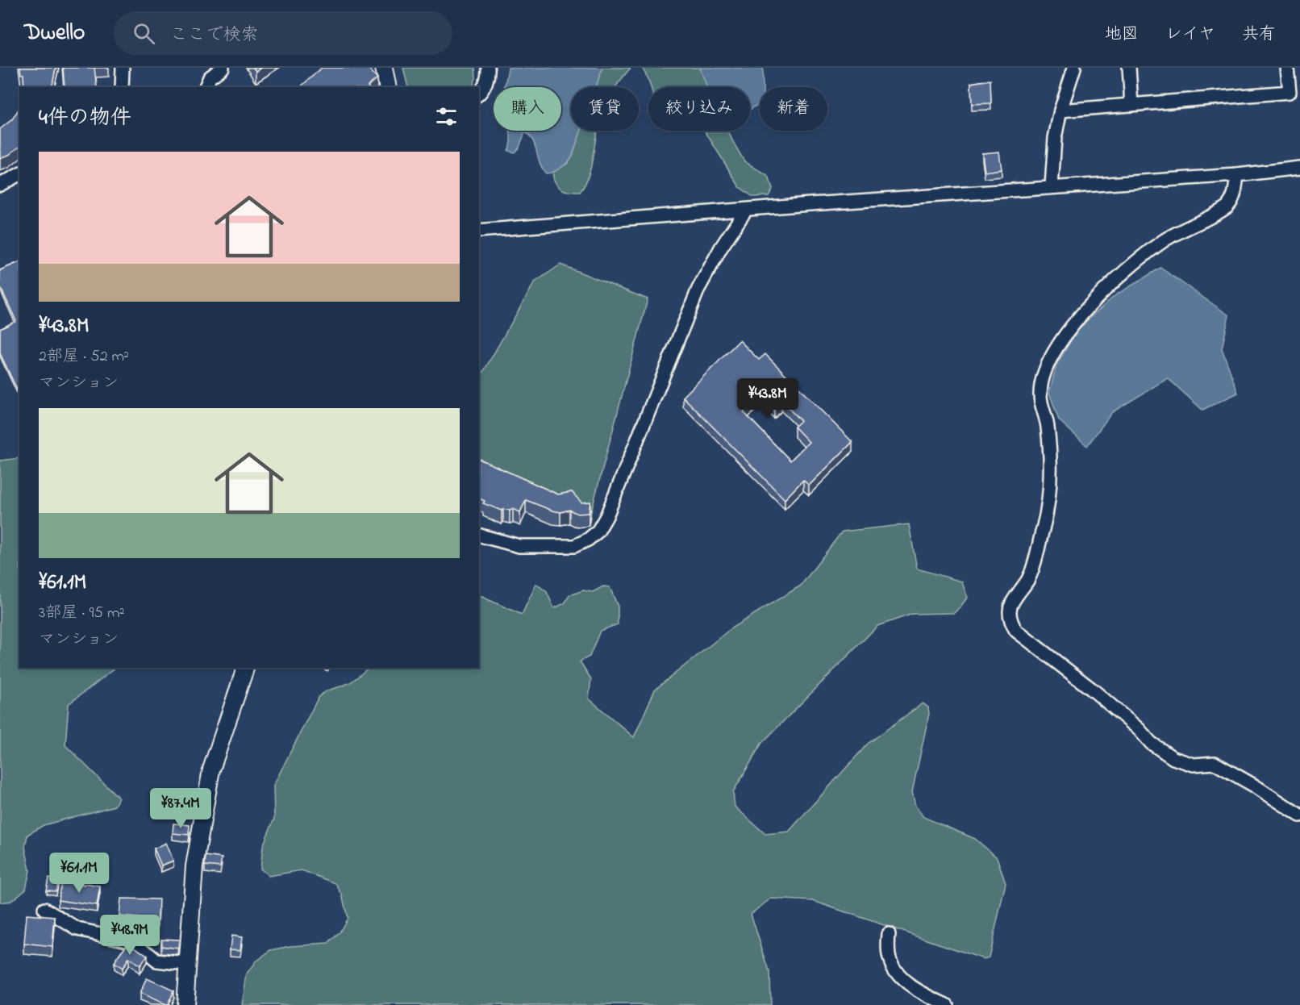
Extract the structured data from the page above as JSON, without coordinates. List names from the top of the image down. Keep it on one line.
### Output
{"page":{"header":"Dwello","search":"ここで検索","nav":["地図","レイヤ","共有"],"chip":["購入","賃貸","絞り込み","新着"],"heading":"4件の物件","list":[{"name":"¥43.8M","note":"2部屋 · 52 m² · マンション"},{"name":"¥61.1M","note":"3部屋 · 95 m² · マンション"}],"price":["¥43.8M","¥87.4M","¥61.1M","¥48.9M"]}}
